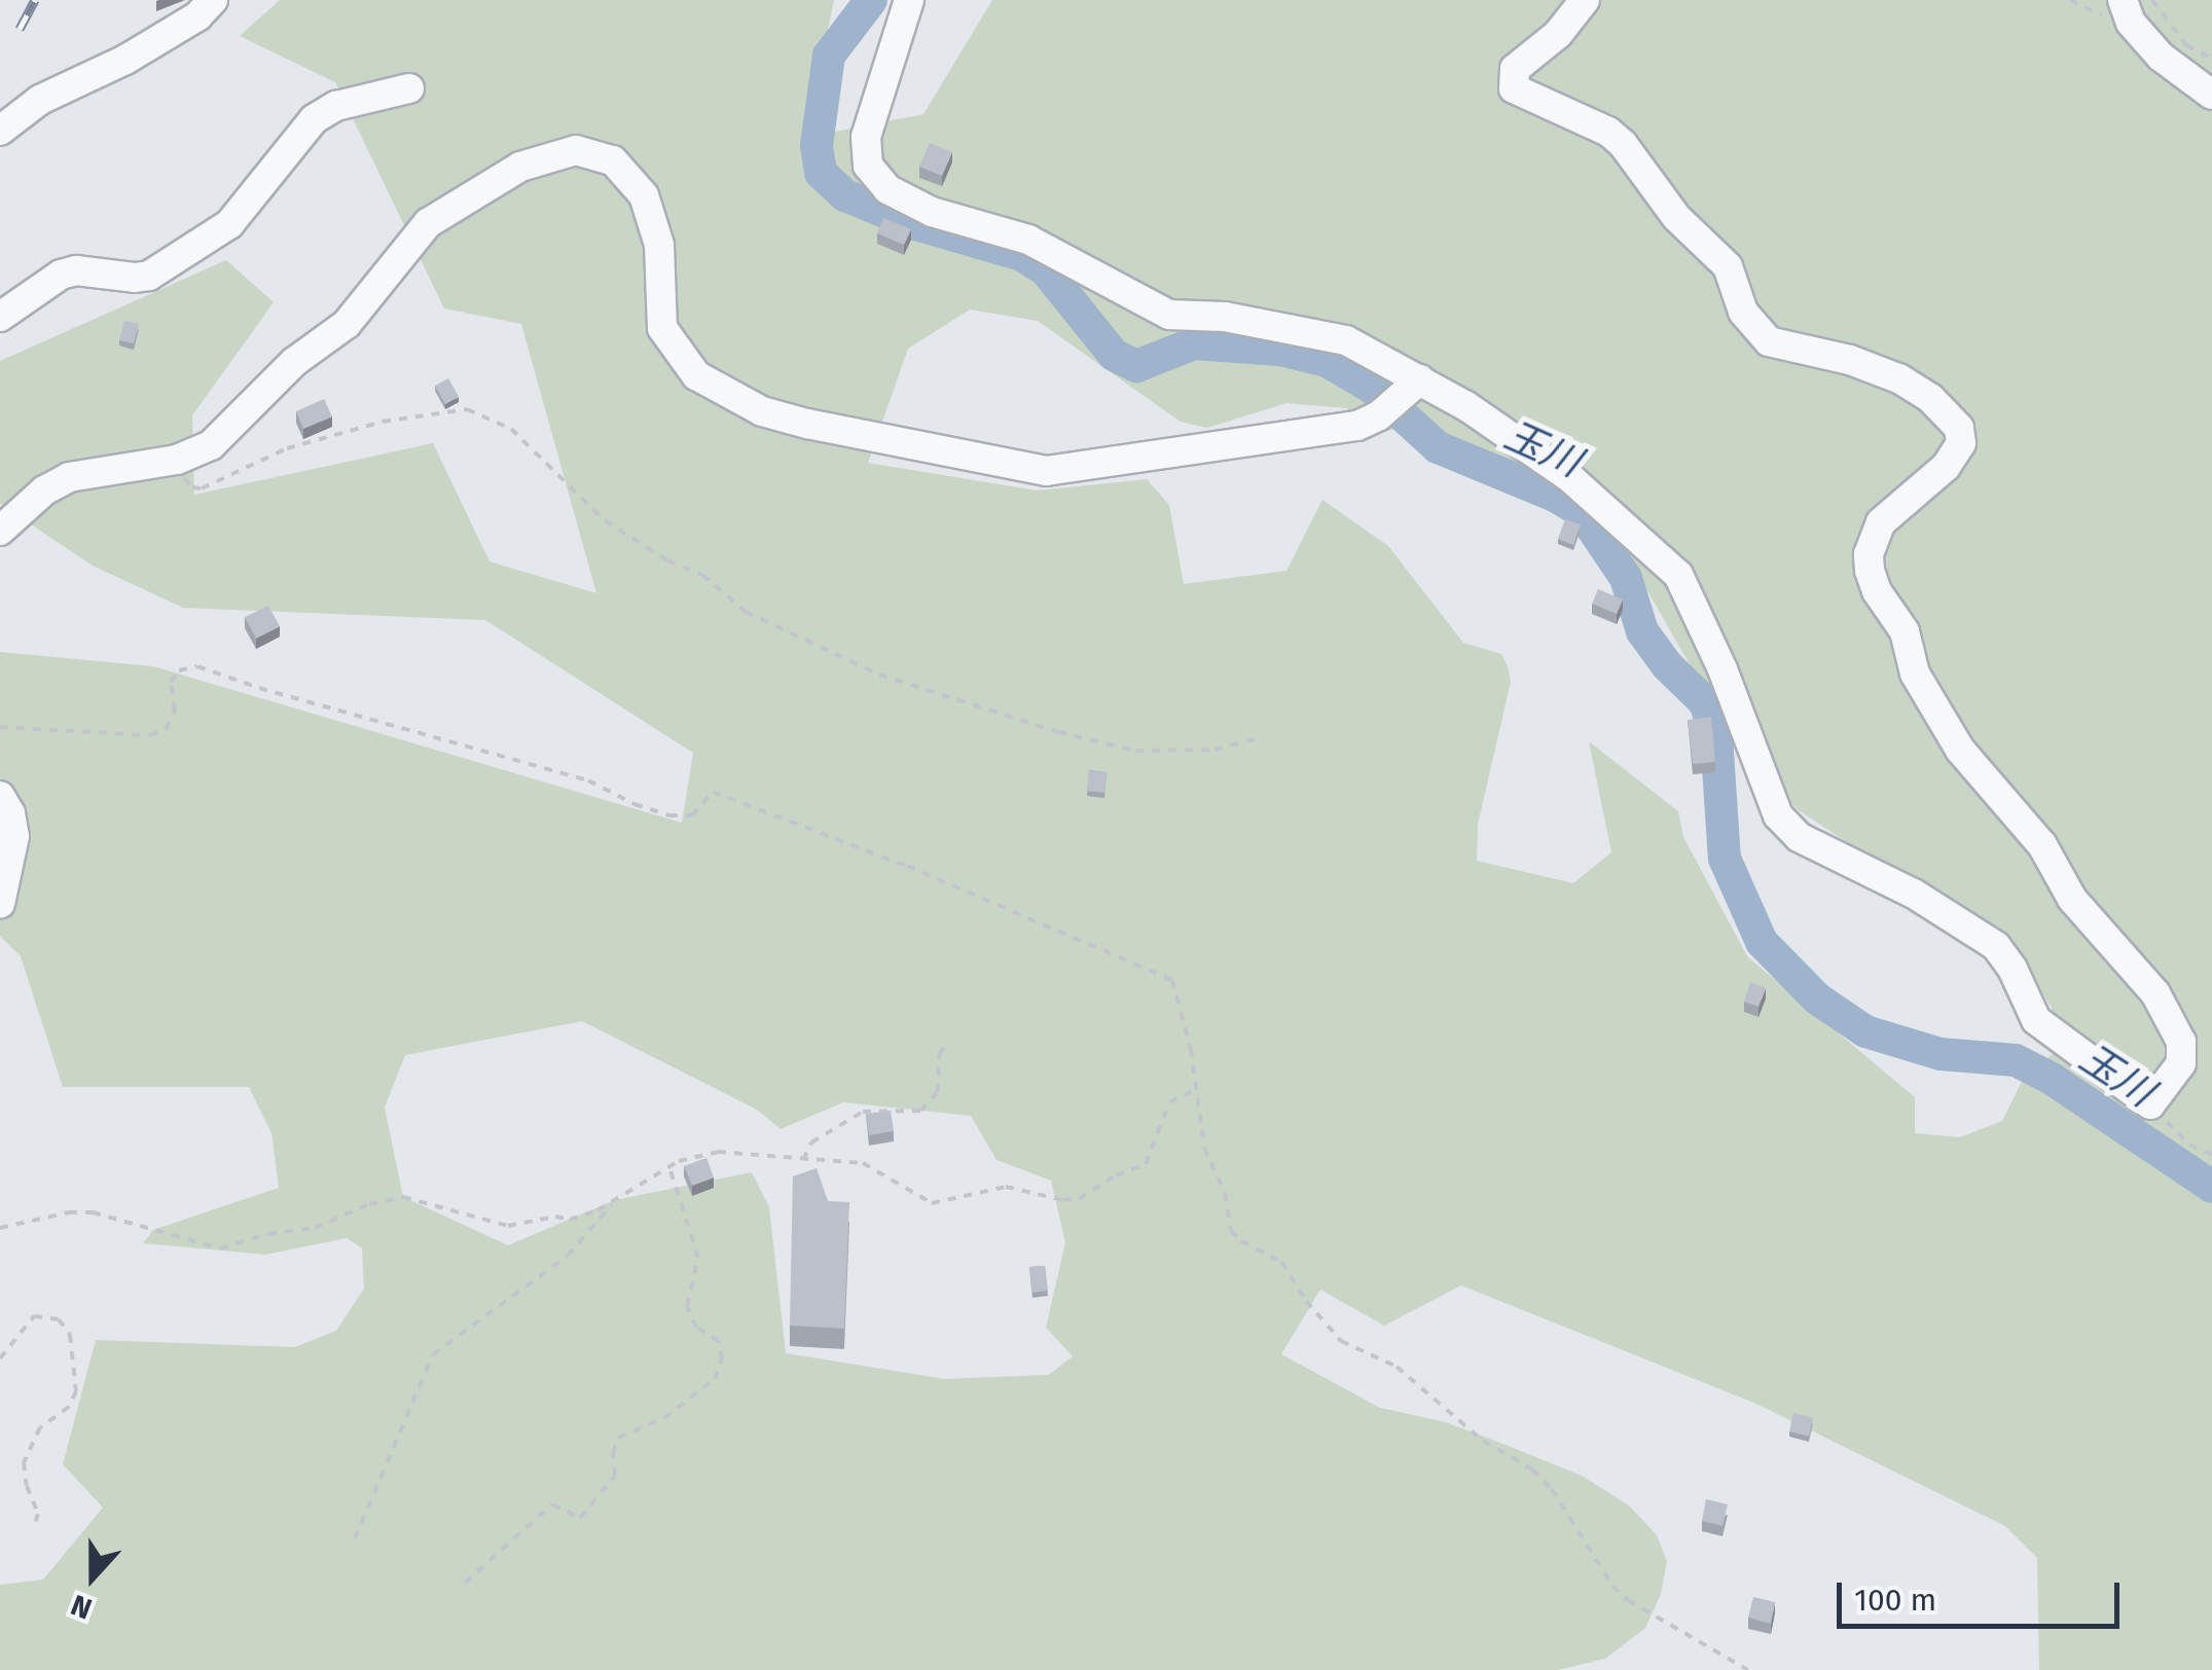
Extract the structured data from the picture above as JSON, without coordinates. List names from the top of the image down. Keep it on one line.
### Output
{"water":["玉川"],"scale_bar":"100 m","north":"bottom"}
